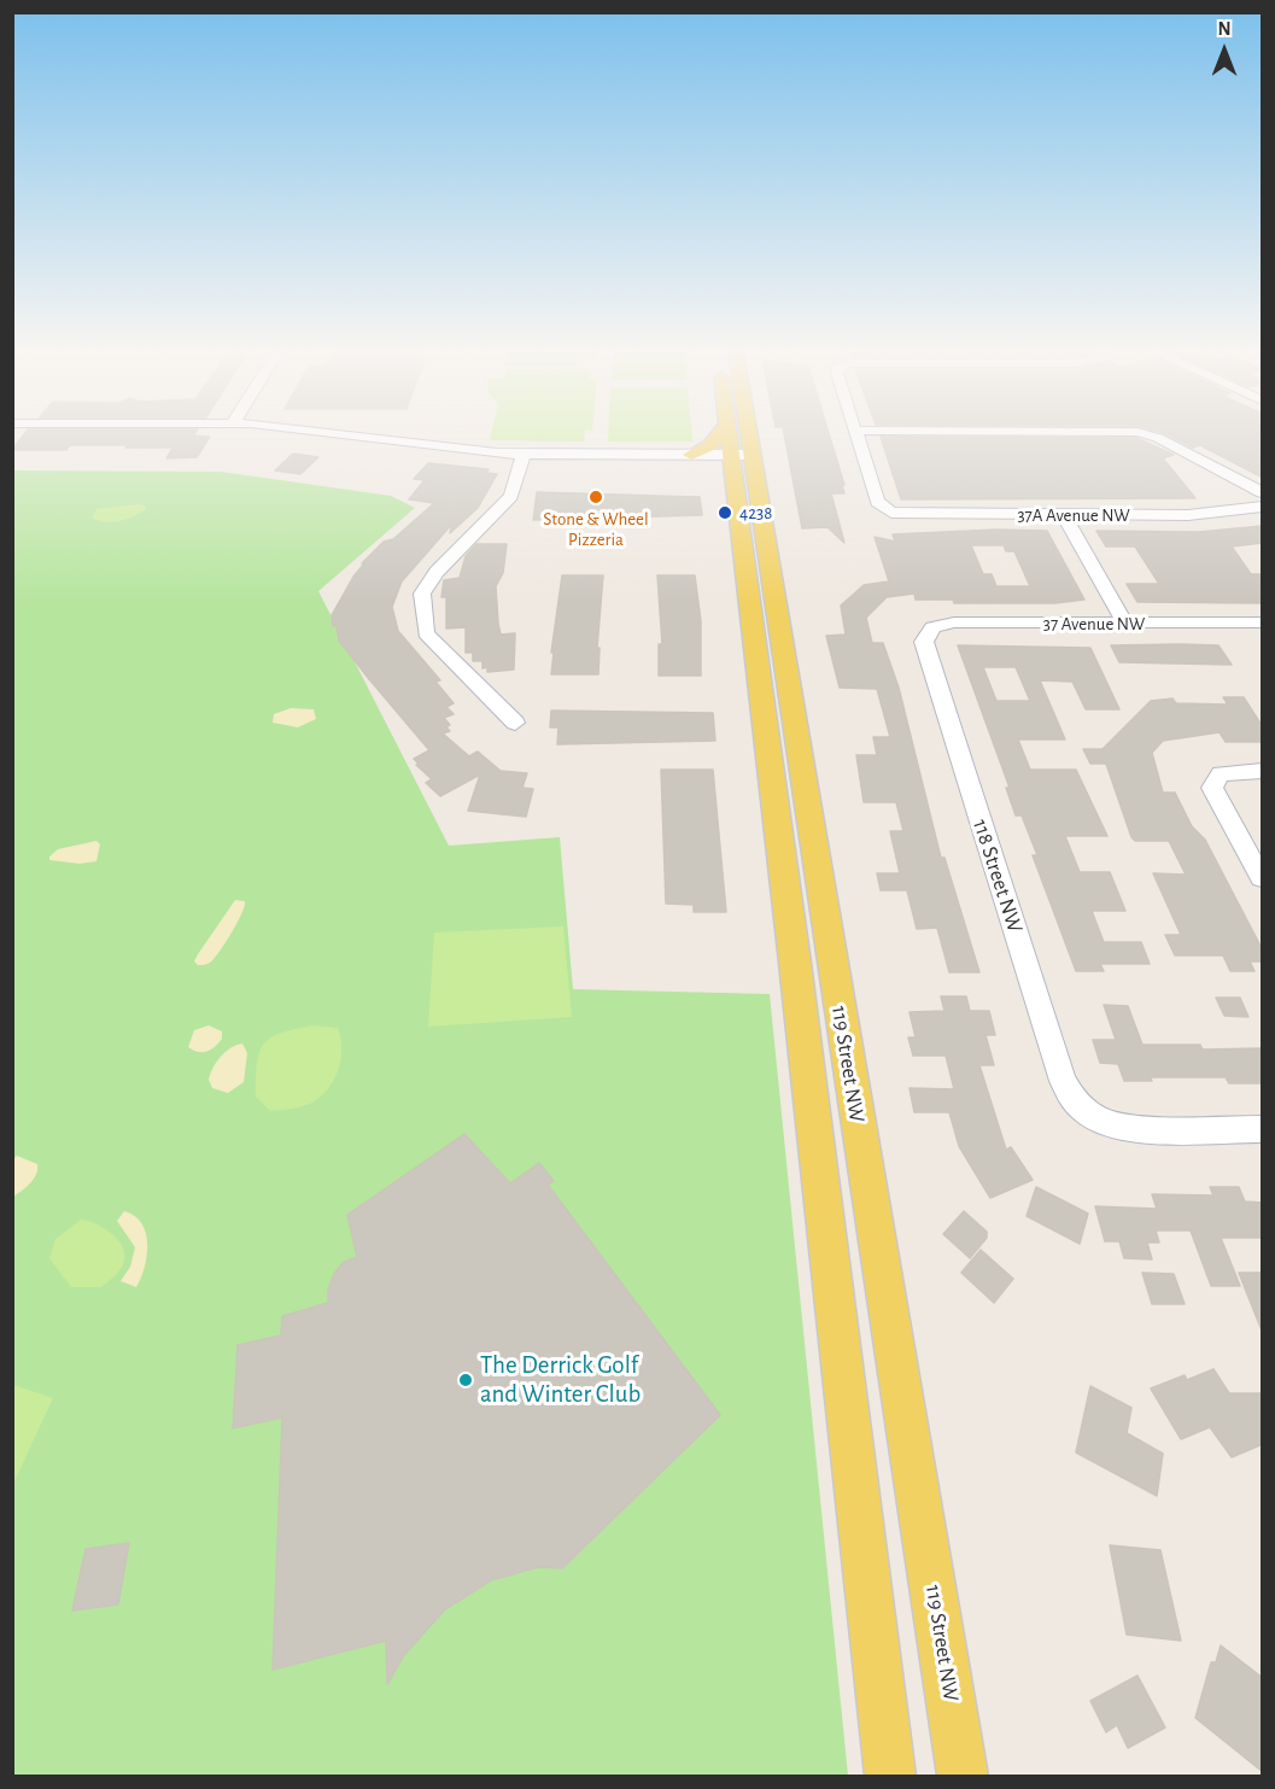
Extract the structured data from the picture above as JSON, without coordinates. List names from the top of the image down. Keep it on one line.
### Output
{"streets":{"main road":["119 Street NW"],"street":["37A Avenue NW","37 Avenue NW","118 Street NW"]},"crossings":[["37 Avenue NW","118 Street NW"]],"places":["Stone & Wheel Pizzeria","4238","The Derrick Golf and Winter Club"],"north":"top"}
